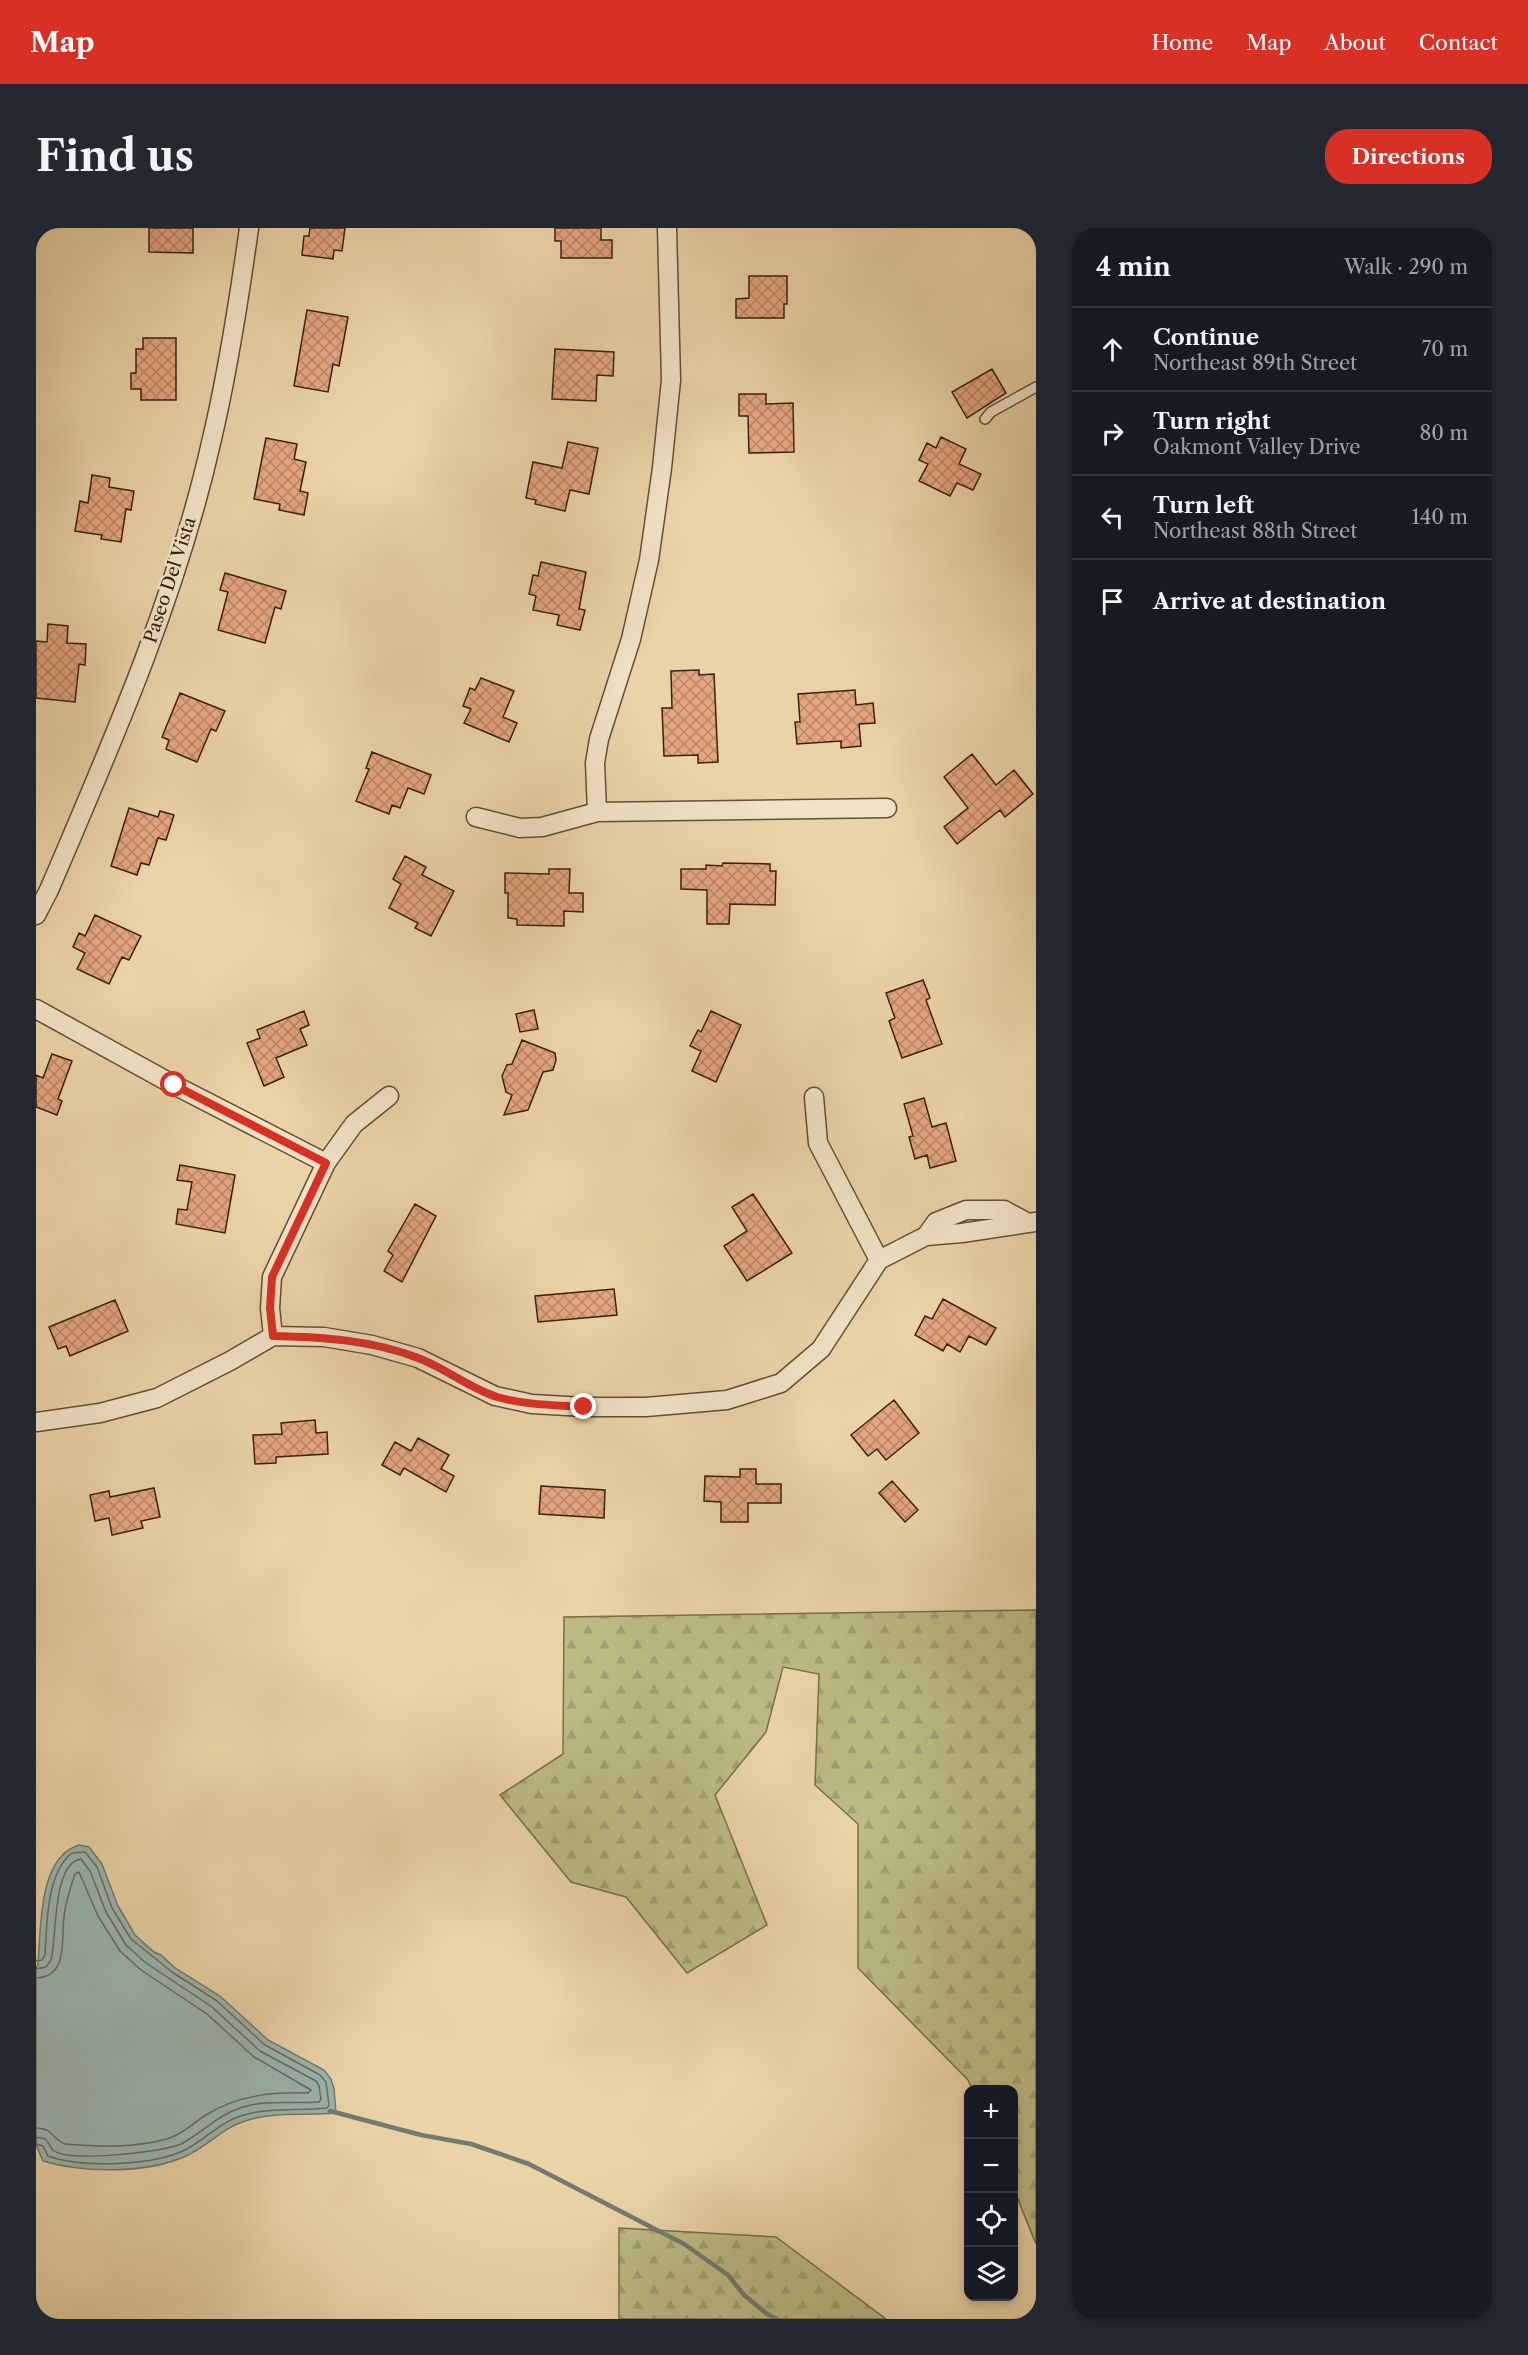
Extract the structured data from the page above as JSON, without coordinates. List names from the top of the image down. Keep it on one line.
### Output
{"streets":{"street":["Paseo Del Vista"]},"page":{"header":"Map","nav":["Home","Map","About","Contact"],"buttons":"Directions","title":"Find us","heading":["4 min","Walk · 290 m"],"list":[["Continue","Northeast 89th Street","70 m"],["Turn right","Oakmont Valley Drive","80 m"],["Turn left","Northeast 88th Street","140 m"],"Arrive at destination"],"map_buttons":["+","−"]}}
